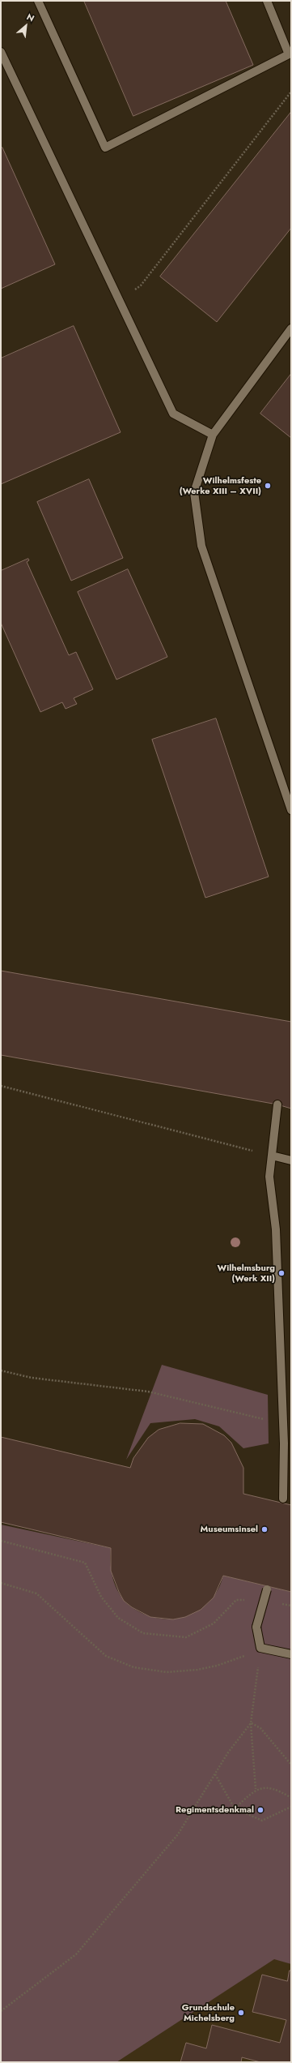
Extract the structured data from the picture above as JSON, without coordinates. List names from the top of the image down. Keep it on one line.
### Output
{"places":["Wilhelmsfeste (Werke XIII – XVII)","Wilhelmsburg (Werk XII)","Museumsinsel","Regimentsdenkmal","Grundschule Michelsberg"],"north":"top right"}
